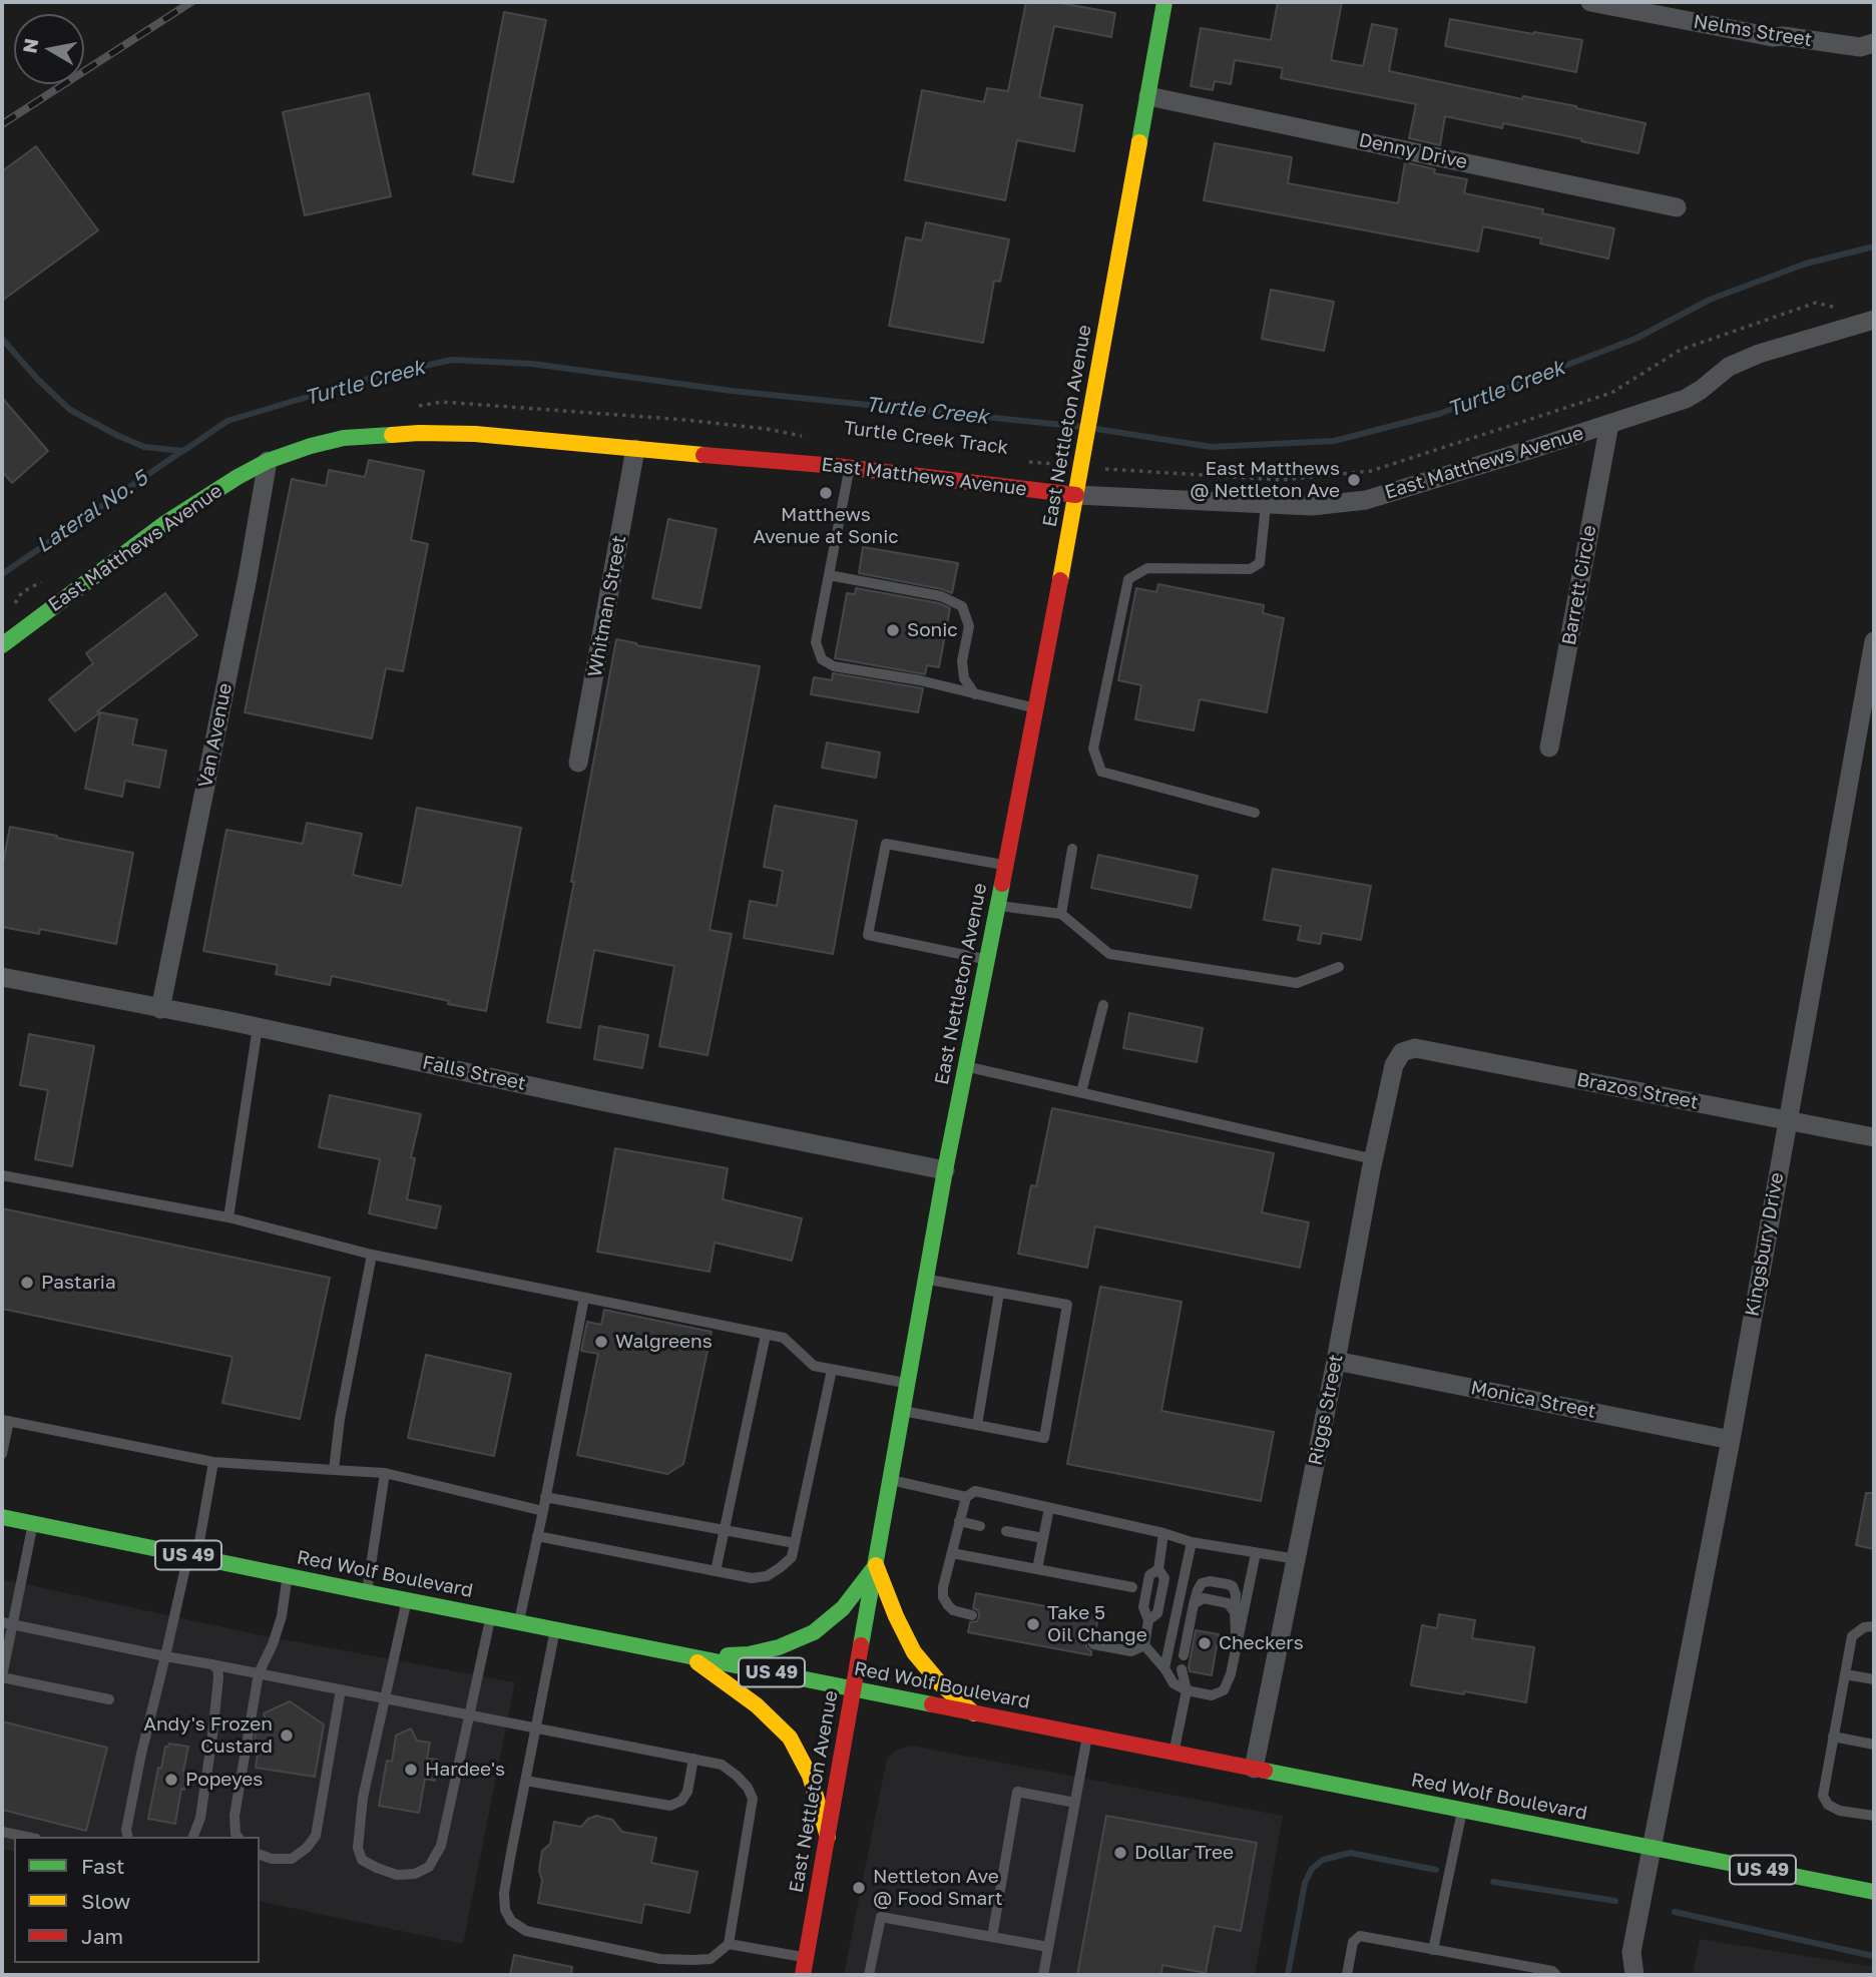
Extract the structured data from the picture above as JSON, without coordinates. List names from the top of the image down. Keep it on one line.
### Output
{"streets":{"main road":["East Nettleton Avenue","East Matthews Avenue","US 49","Red Wolf Boulevard"],"street":["Nelms Street","Denny Drive","Barrett Circle","Whitman Street","Van Avenue","Falls Street","Brazos Street","Kingsbury Drive","Monica Street","Riggs Street"],"path":["Turtle Creek Track"]},"crossings":[["Denny Drive","East Nettleton Avenue"],["East Nettleton Avenue","Turtle Creek Track"],["East Nettleton Avenue","East Matthews Avenue"],["East Nettleton Avenue","Falls Street"],["East Nettleton Avenue","Red Wolf Boulevard"],["East Matthews Avenue","Barrett Circle"],["East Matthews Avenue","Whitman Street"],["East Matthews Avenue","Van Avenue"],["Van Avenue","Falls Street"],["Brazos Street","Kingsbury Drive"],["Brazos Street","Riggs Street"],["Kingsbury Drive","Monica Street"],["Kingsbury Drive","Red Wolf Boulevard"],["Monica Street","Riggs Street"],["Riggs Street","Red Wolf Boulevard"]],"water":["Turtle Creek","Lateral No. 5"],"places":["East Matthews @ Nettleton Ave","Matthews Avenue at Sonic","Sonic","Pastaria","Walgreens","Take 5 Oil Change","Checkers","Andy's Frozen Custard","Hardee's","Popeyes","Dollar Tree","Nettleton Ave @ Food Smart"],"legend":["Fast","Slow","Jam"],"north":"left"}
